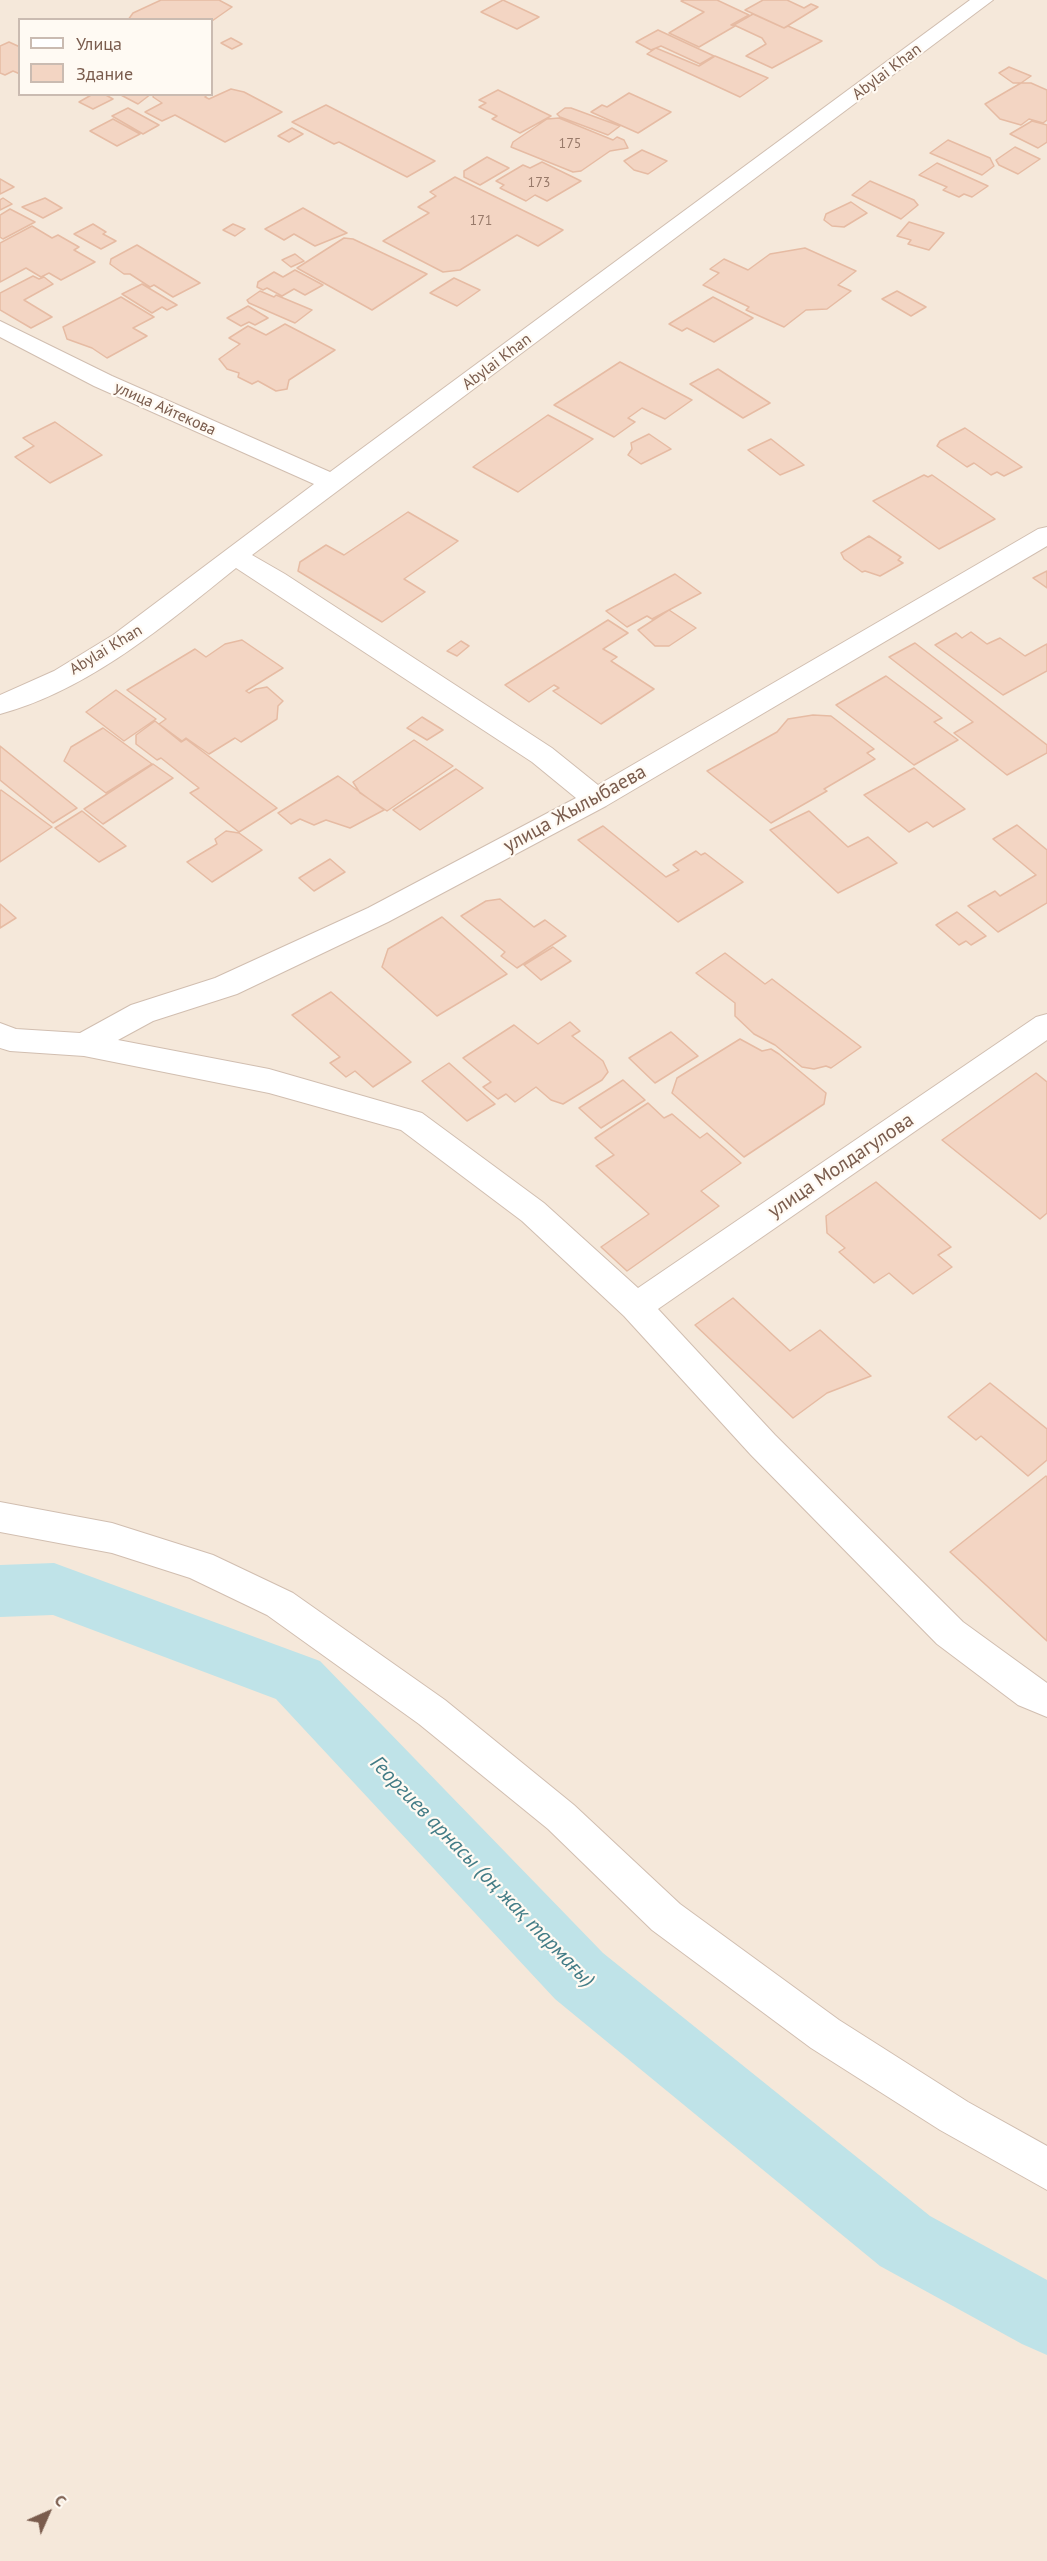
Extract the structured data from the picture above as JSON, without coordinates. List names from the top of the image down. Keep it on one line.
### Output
{"streets":{"street":["Abylai Khan","улица Айтекова","улица Жылыбаева","улица Молдагулова"]},"crossings":[["Abylai Khan","улица Айтекова"]],"water":["Георгиев арнасы (оң жақ тармағы)"],"house_numbers":["175","173","171"],"legend":["Улица","Здание"],"north":"top right"}
